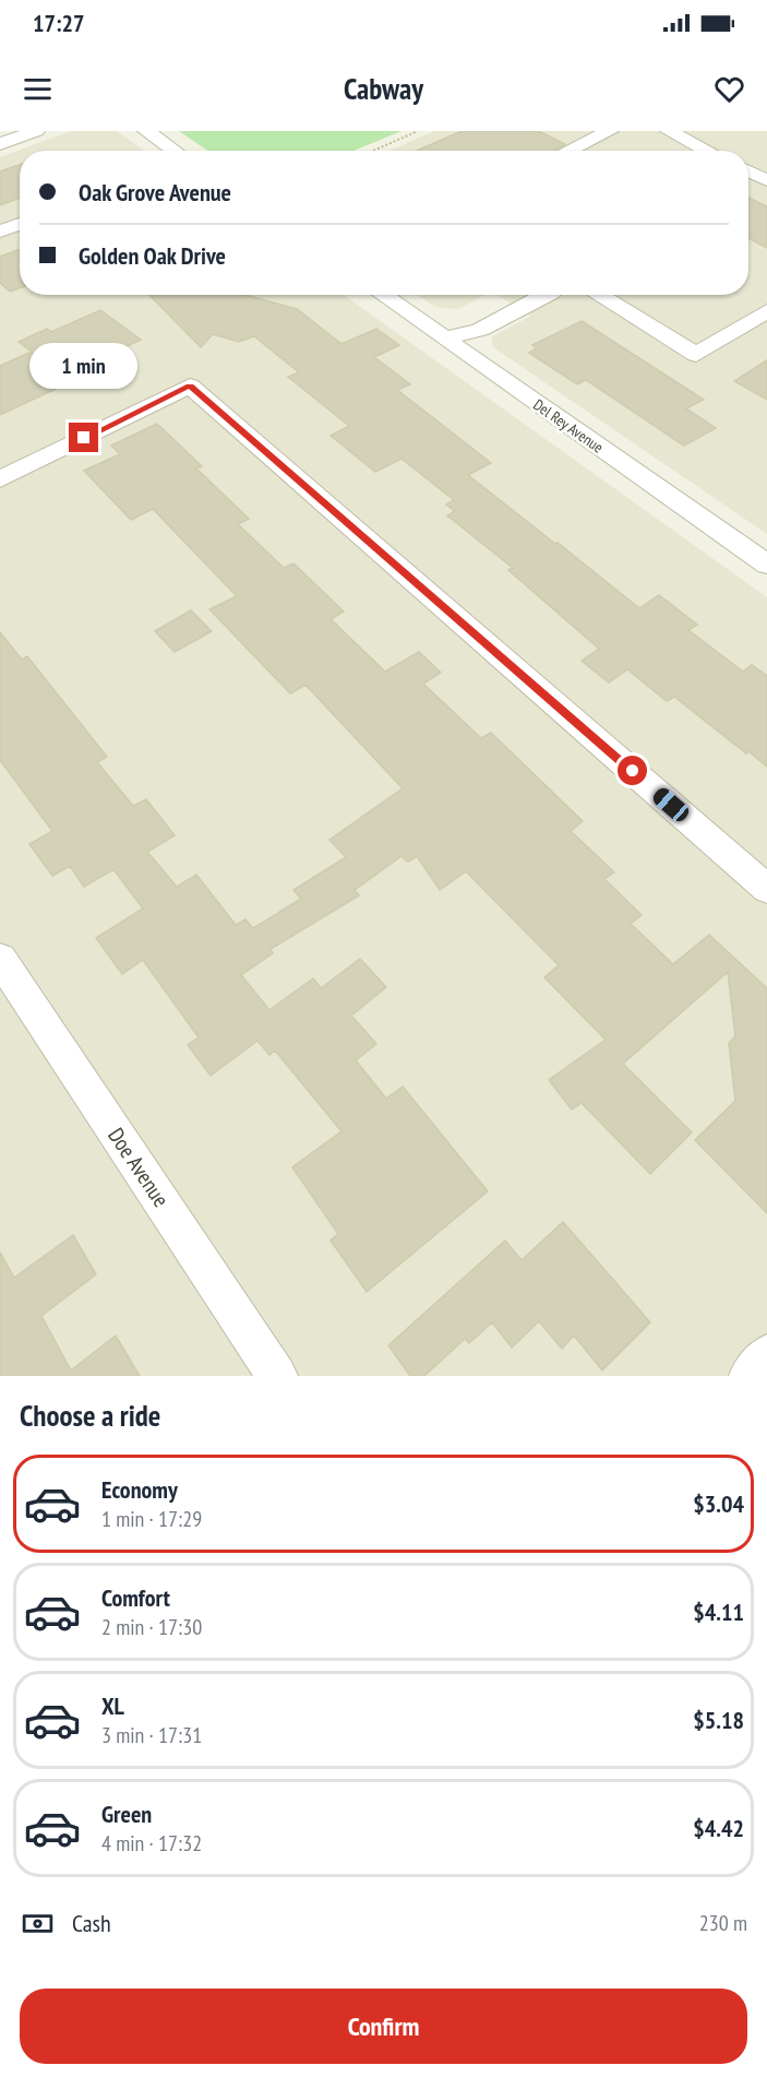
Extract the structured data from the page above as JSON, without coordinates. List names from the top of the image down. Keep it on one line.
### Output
{"streets":{"street":["Del Rey Avenue","Doe Avenue"]},"page":{"status":"17:27","header":"Cabway","banner":["Oak Grove Avenue","Golden Oak Drive"],"bubble":"1 min","heading":"Choose a ride","list":[{"name":"Economy","note":"1 min · 17:29","value":"$3.04"},{"name":"Comfort","note":"2 min · 17:30","value":"$4.11"},{"name":"XL","note":"3 min · 17:31","value":"$5.18"},{"name":"Green","note":"4 min · 17:32","value":"$4.42"}],"pay":["Cash","230 m"],"buttons":"Confirm"}}
